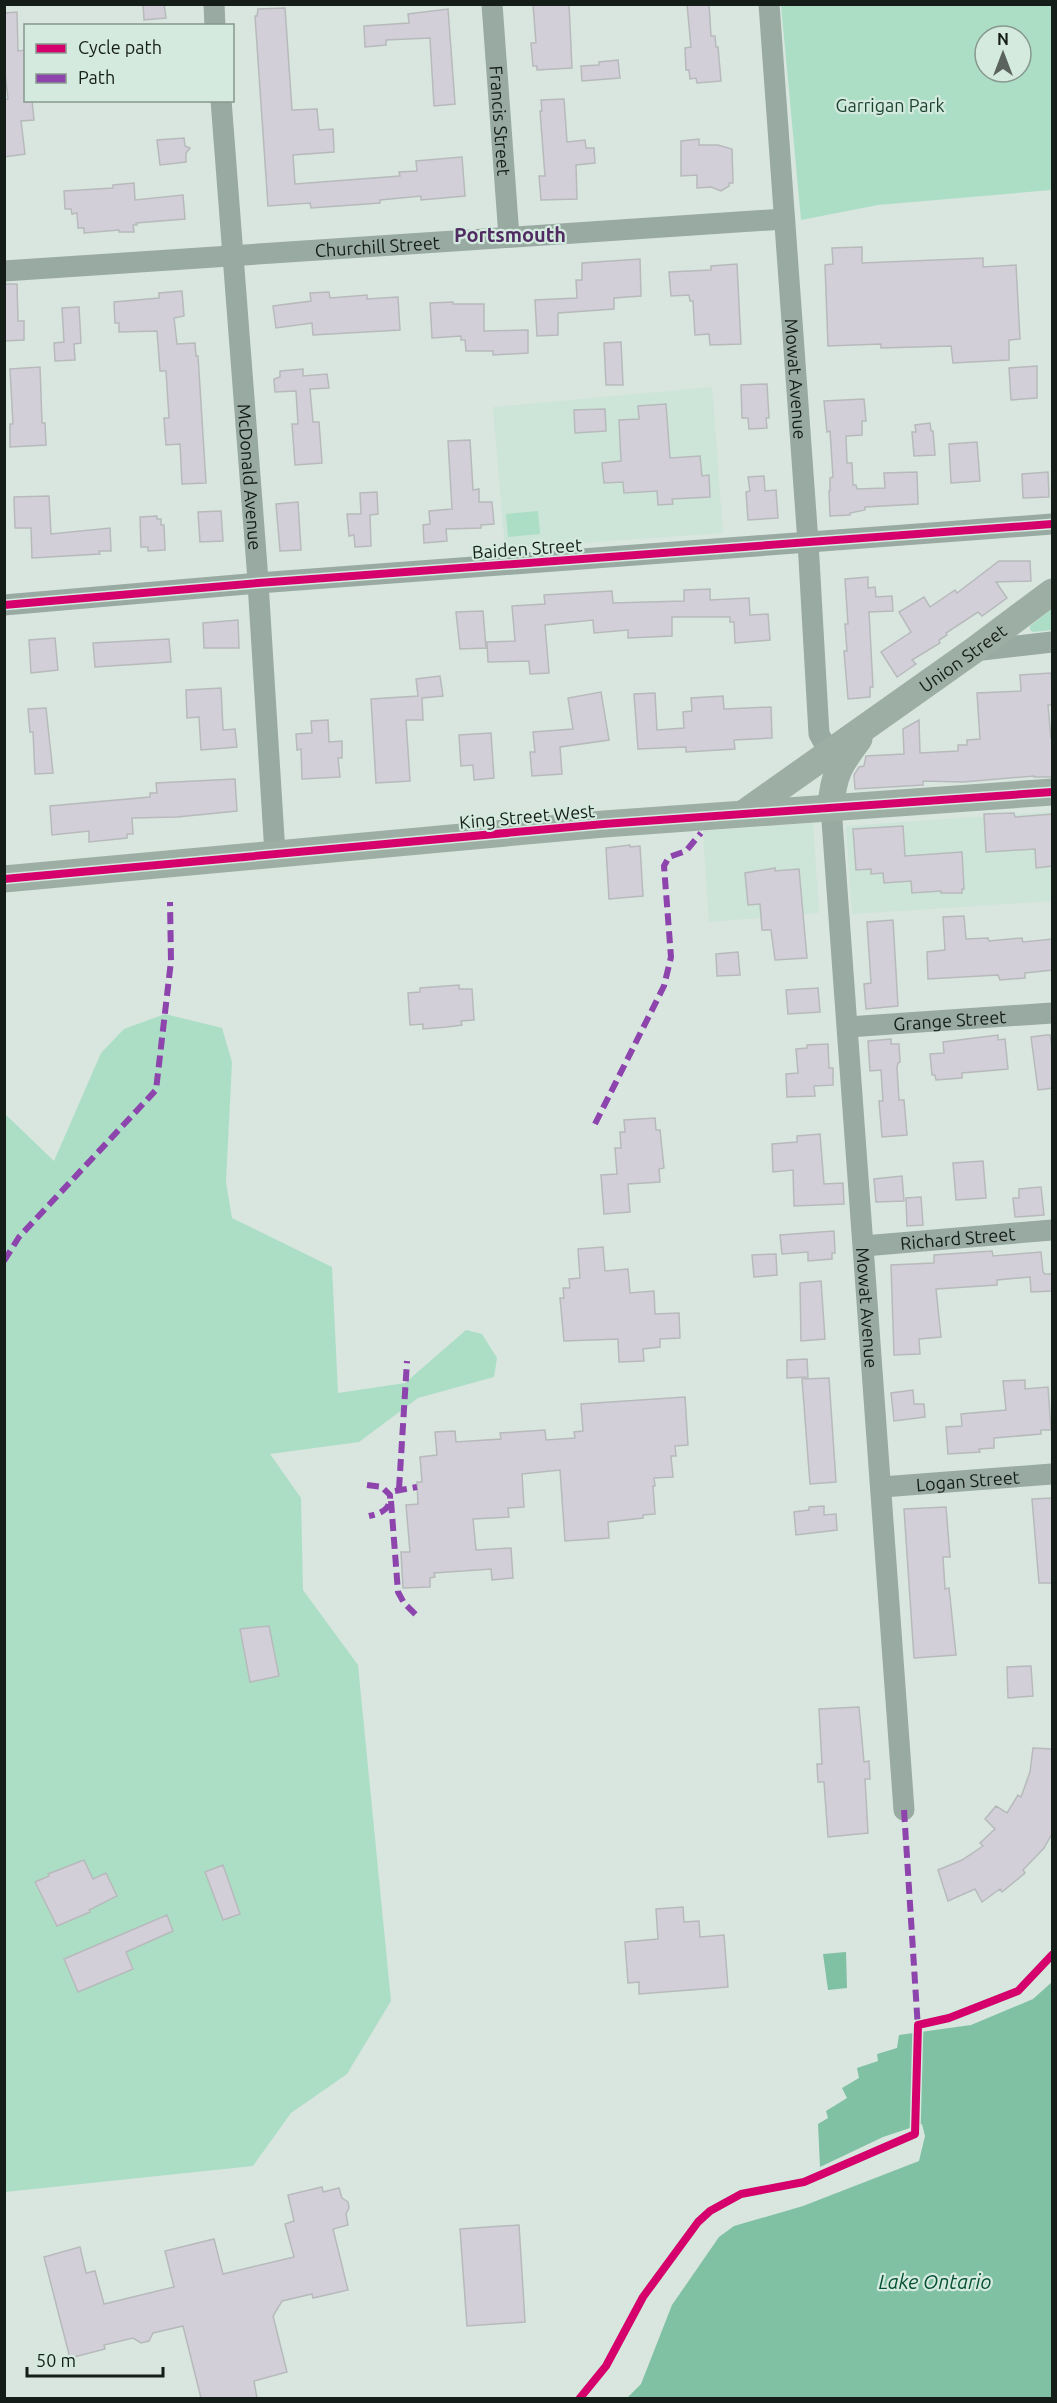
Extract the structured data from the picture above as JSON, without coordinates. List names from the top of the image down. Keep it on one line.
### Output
{"streets":{"main road":["Union Street","King Street West"],"street":["Francis Street","Churchill Street","Mowat Avenue","McDonald Avenue","Baiden Street","Grange Street","Richard Street","Logan Street"]},"crossings":[["Francis Street","Churchill Street"],["Churchill Street","Mowat Avenue"],["Churchill Street","McDonald Avenue"],["Mowat Avenue","Baiden Street"],["Mowat Avenue","Union Street"],["Mowat Avenue","King Street West"],["Mowat Avenue","Grange Street"],["Mowat Avenue","Richard Street"],["Mowat Avenue","Logan Street"],["McDonald Avenue","Baiden Street"],["McDonald Avenue","King Street West"],["Union Street","King Street West"]],"districts":["Portsmouth"],"water":["Lake Ontario"],"parks":["Garrigan Park"],"legend":["Cycle path","Path"],"scale_bar":"50 m","north":"top"}
